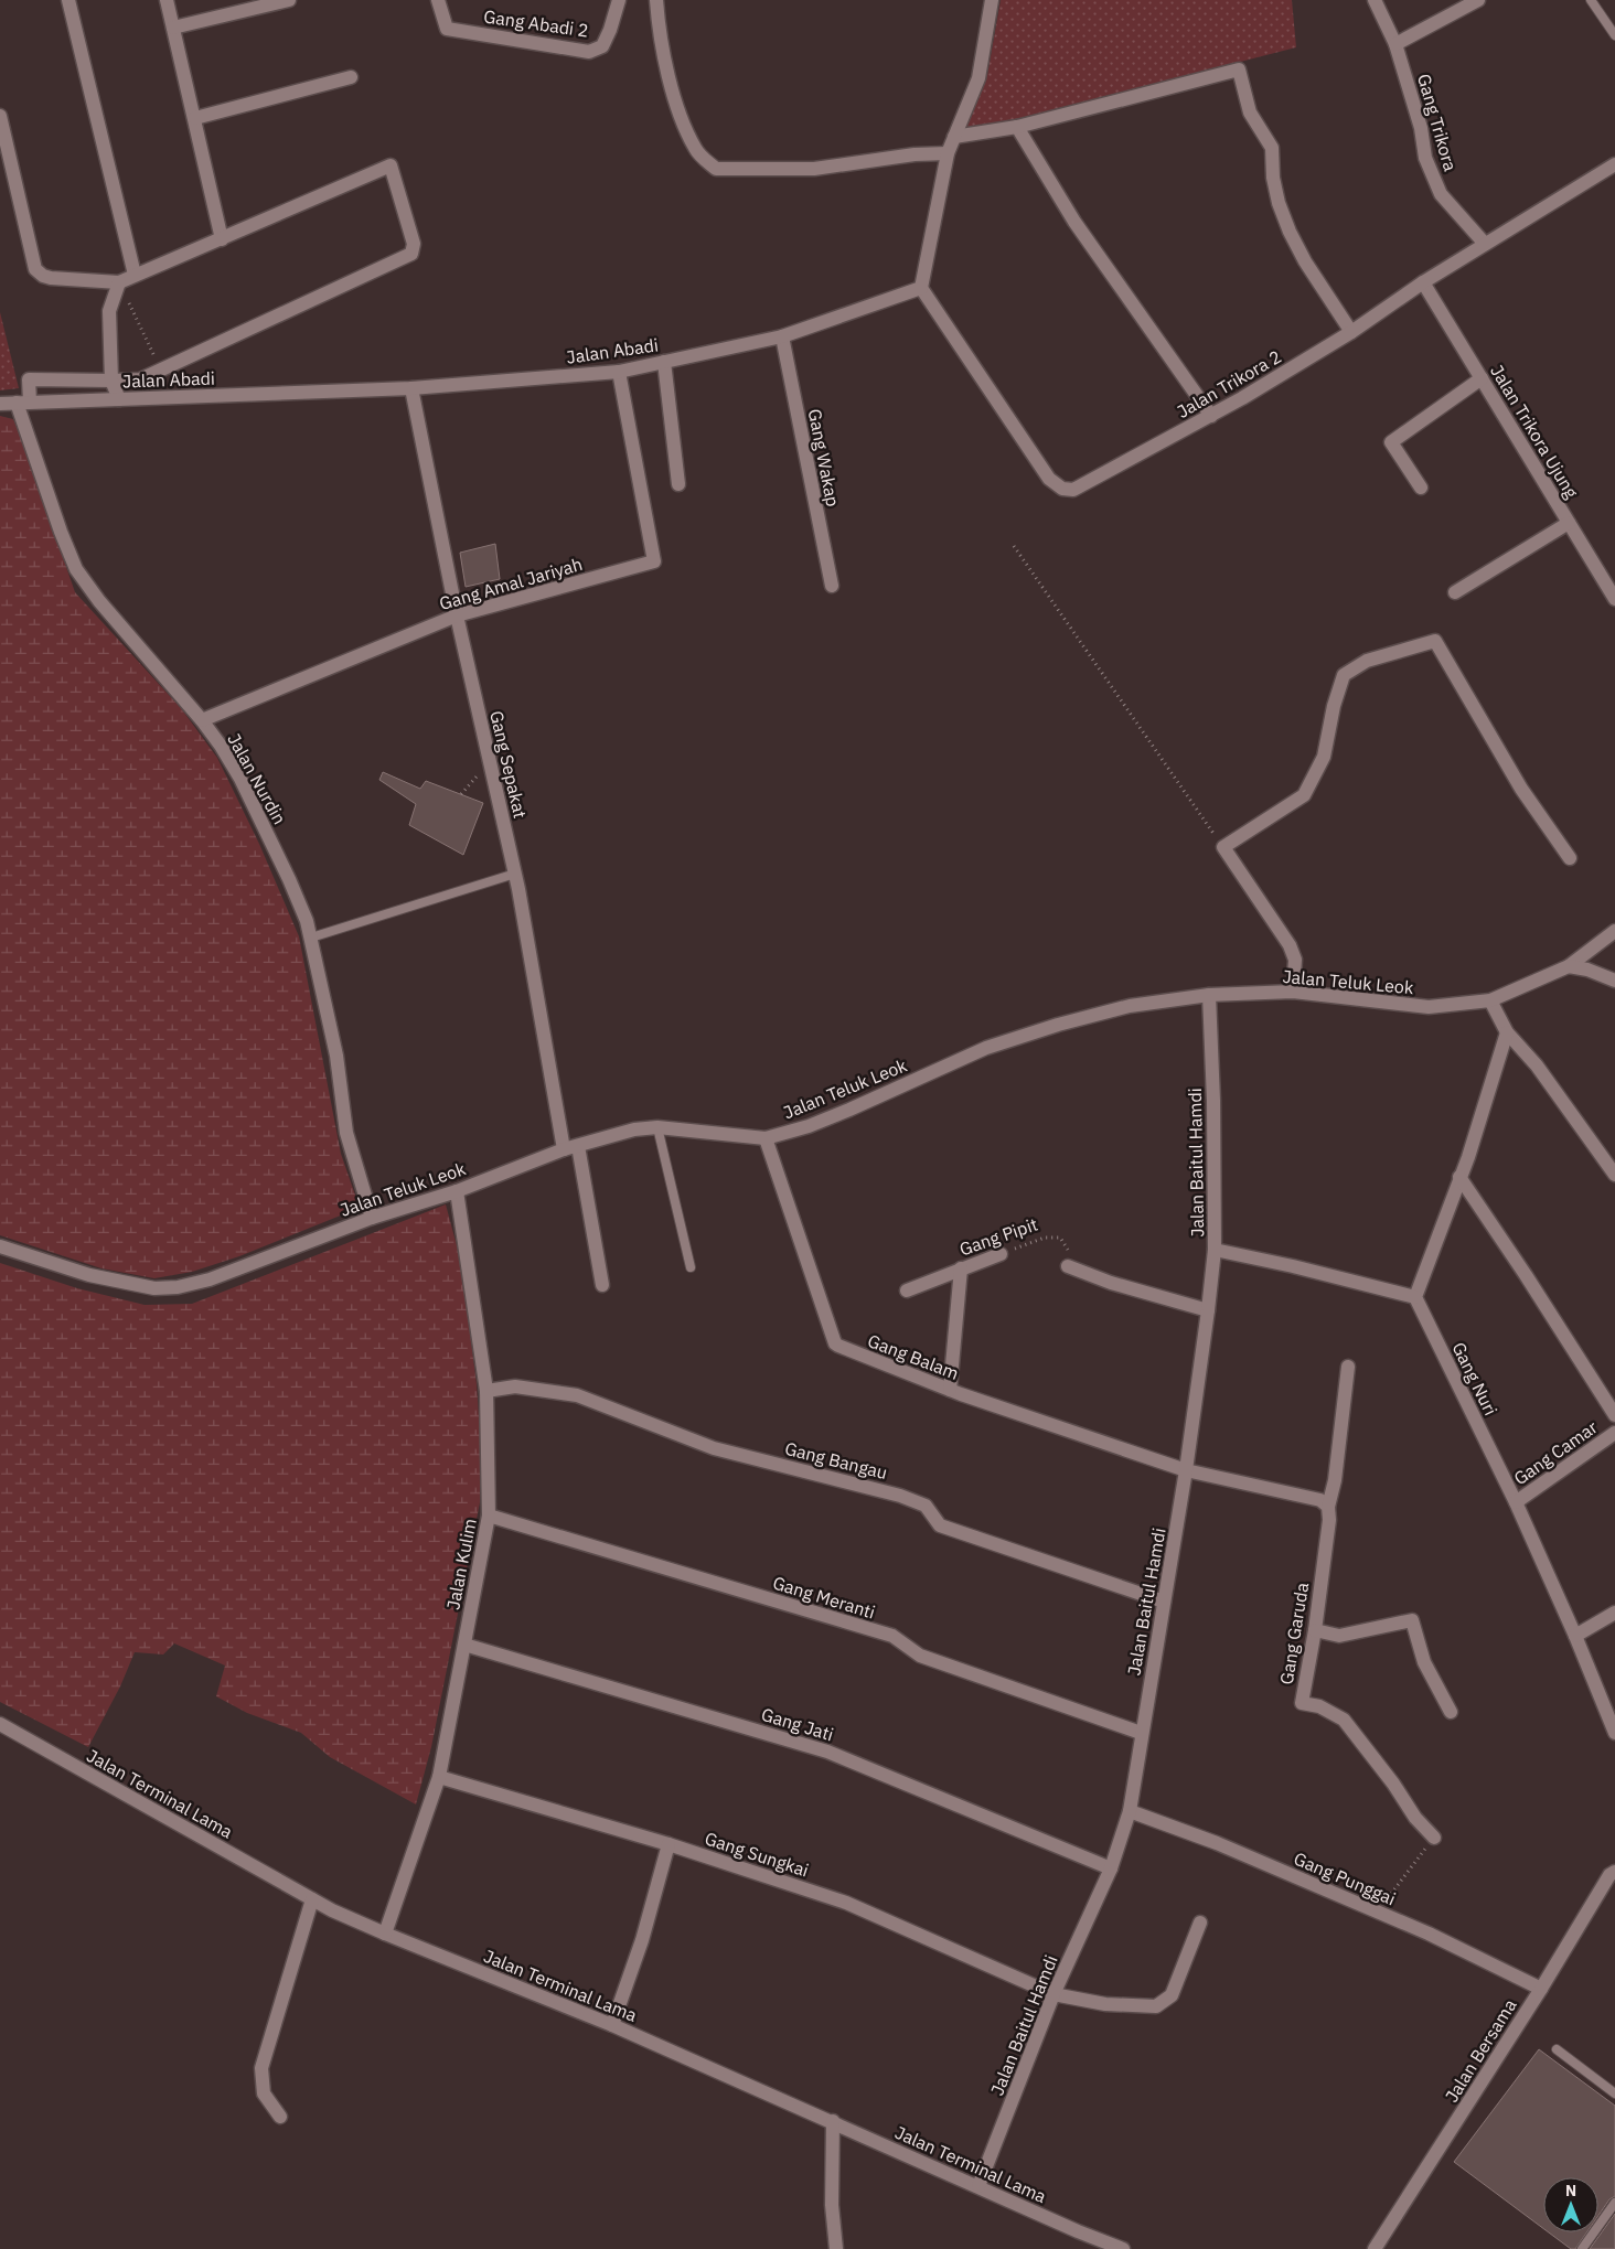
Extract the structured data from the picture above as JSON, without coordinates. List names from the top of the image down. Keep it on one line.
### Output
{"streets":{"street":["Gang Abadi 2","Gang Trikora","Jalan Abadi","Jalan Trikora 2","Jalan Trikora Ujung","Gang Wakap","Gang Amal Jariyah","Gang Sepakat","Jalan Nurdin","Jalan Teluk Leok","Jalan Baitul Hamdi","Gang Pipit","Gang Balam","Gang Nuri","Gang Camar","Gang Bangau","Jalan Kulim","Gang Meranti","Gang Garuda","Gang Jati","Jalan Terminal Lama","Gang Sungkai","Gang Punggai","Jalan Bersama"]},"crossings":[["Gang Trikora","Jalan Trikora 2"],["Jalan Abadi","Jalan Trikora 2"],["Jalan Abadi","Gang Wakap"],["Jalan Abadi","Gang Amal Jariyah"],["Jalan Abadi","Gang Sepakat"],["Jalan Abadi","Jalan Nurdin"],["Jalan Trikora 2","Jalan Trikora Ujung"],["Gang Amal Jariyah","Gang Sepakat"],["Gang Amal Jariyah","Jalan Nurdin"],["Gang Sepakat","Jalan Teluk Leok"],["Jalan Nurdin","Jalan Teluk Leok"],["Jalan Teluk Leok","Jalan Baitul Hamdi"],["Jalan Teluk Leok","Gang Balam"],["Jalan Teluk Leok","Jalan Kulim"],["Jalan Baitul Hamdi","Gang Balam"],["Jalan Baitul Hamdi","Gang Bangau"],["Jalan Baitul Hamdi","Gang Meranti"],["Jalan Baitul Hamdi","Gang Jati"],["Jalan Baitul Hamdi","Jalan Terminal Lama"],["Jalan Baitul Hamdi","Gang Sungkai"],["Jalan Baitul Hamdi","Gang Punggai"],["Gang Nuri","Gang Camar"],["Gang Bangau","Jalan Kulim"],["Jalan Kulim","Gang Meranti"],["Jalan Kulim","Gang Jati"],["Jalan Kulim","Jalan Terminal Lama"],["Jalan Kulim","Gang Sungkai"],["Gang Punggai","Jalan Bersama"]],"north":"top"}
